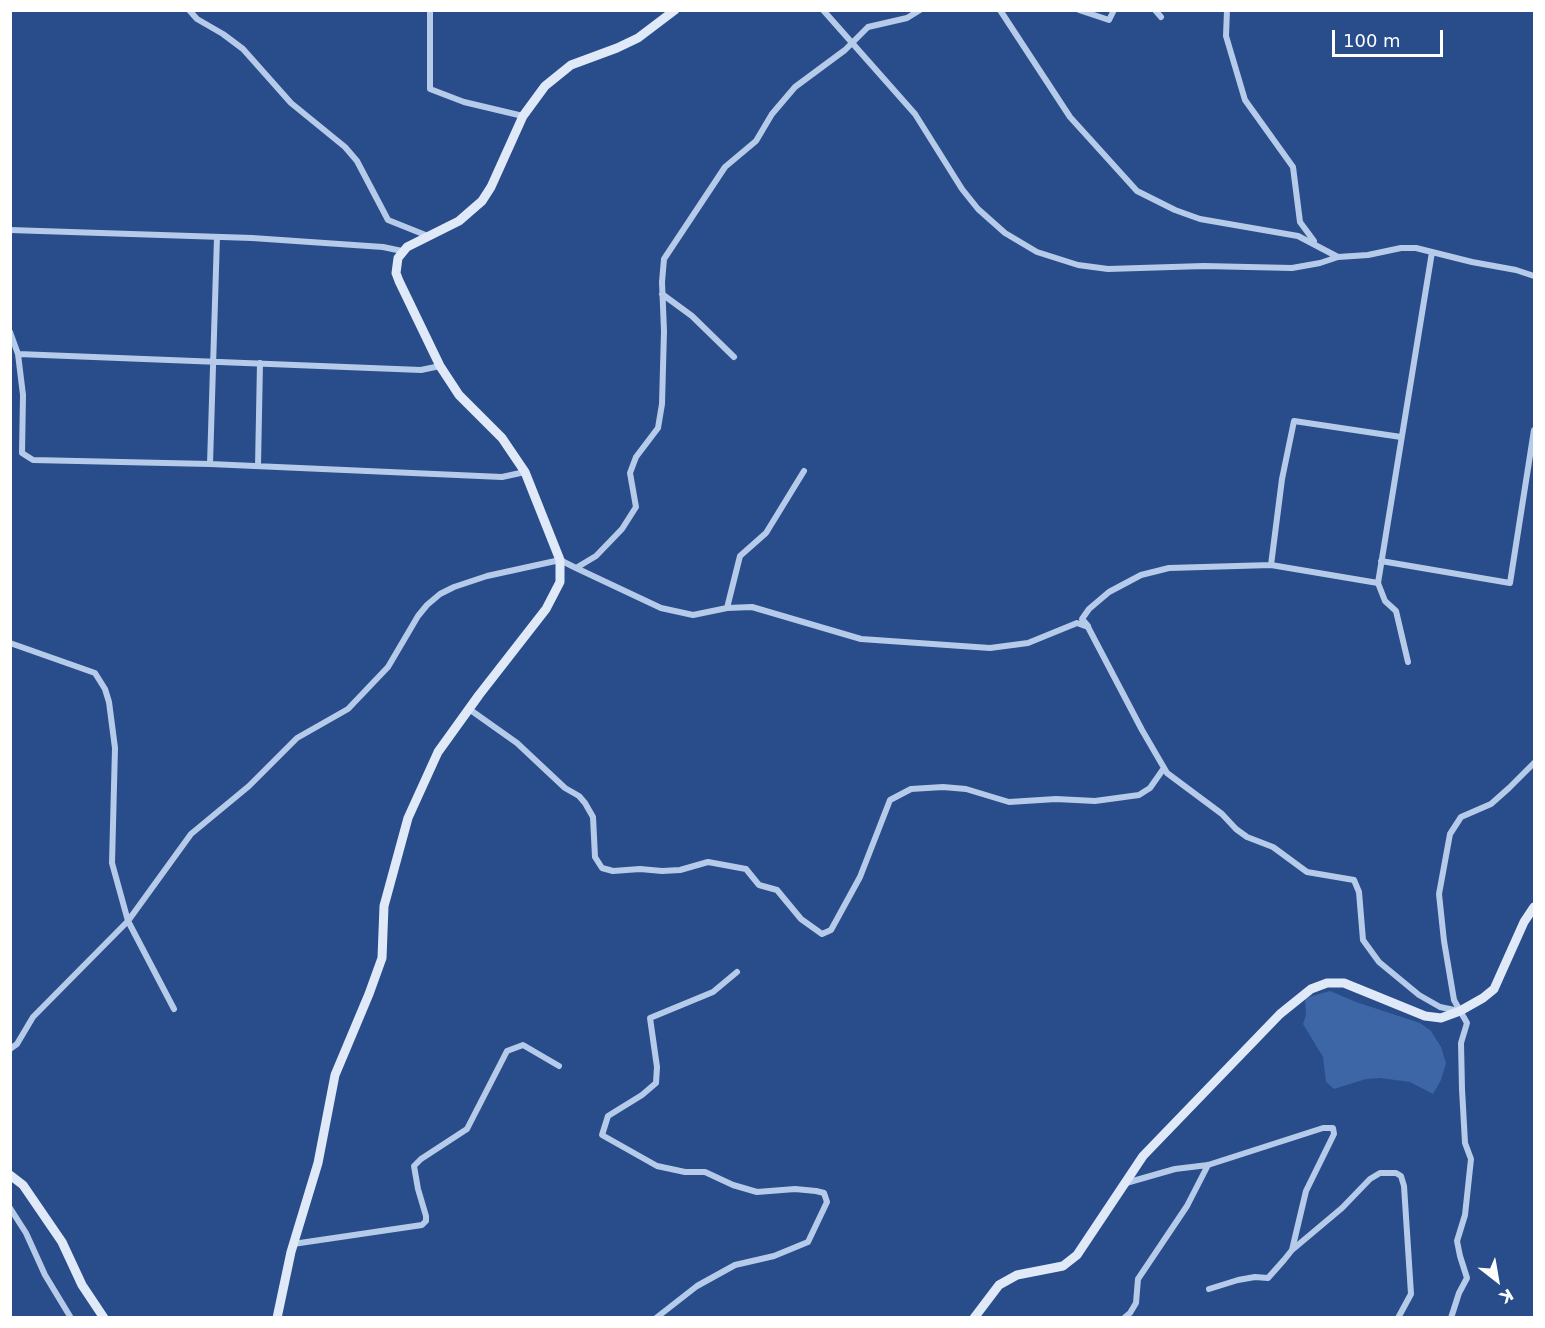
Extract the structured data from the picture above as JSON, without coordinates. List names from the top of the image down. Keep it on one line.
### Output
{"scale_bar":"100 m","north":"bottom right"}
